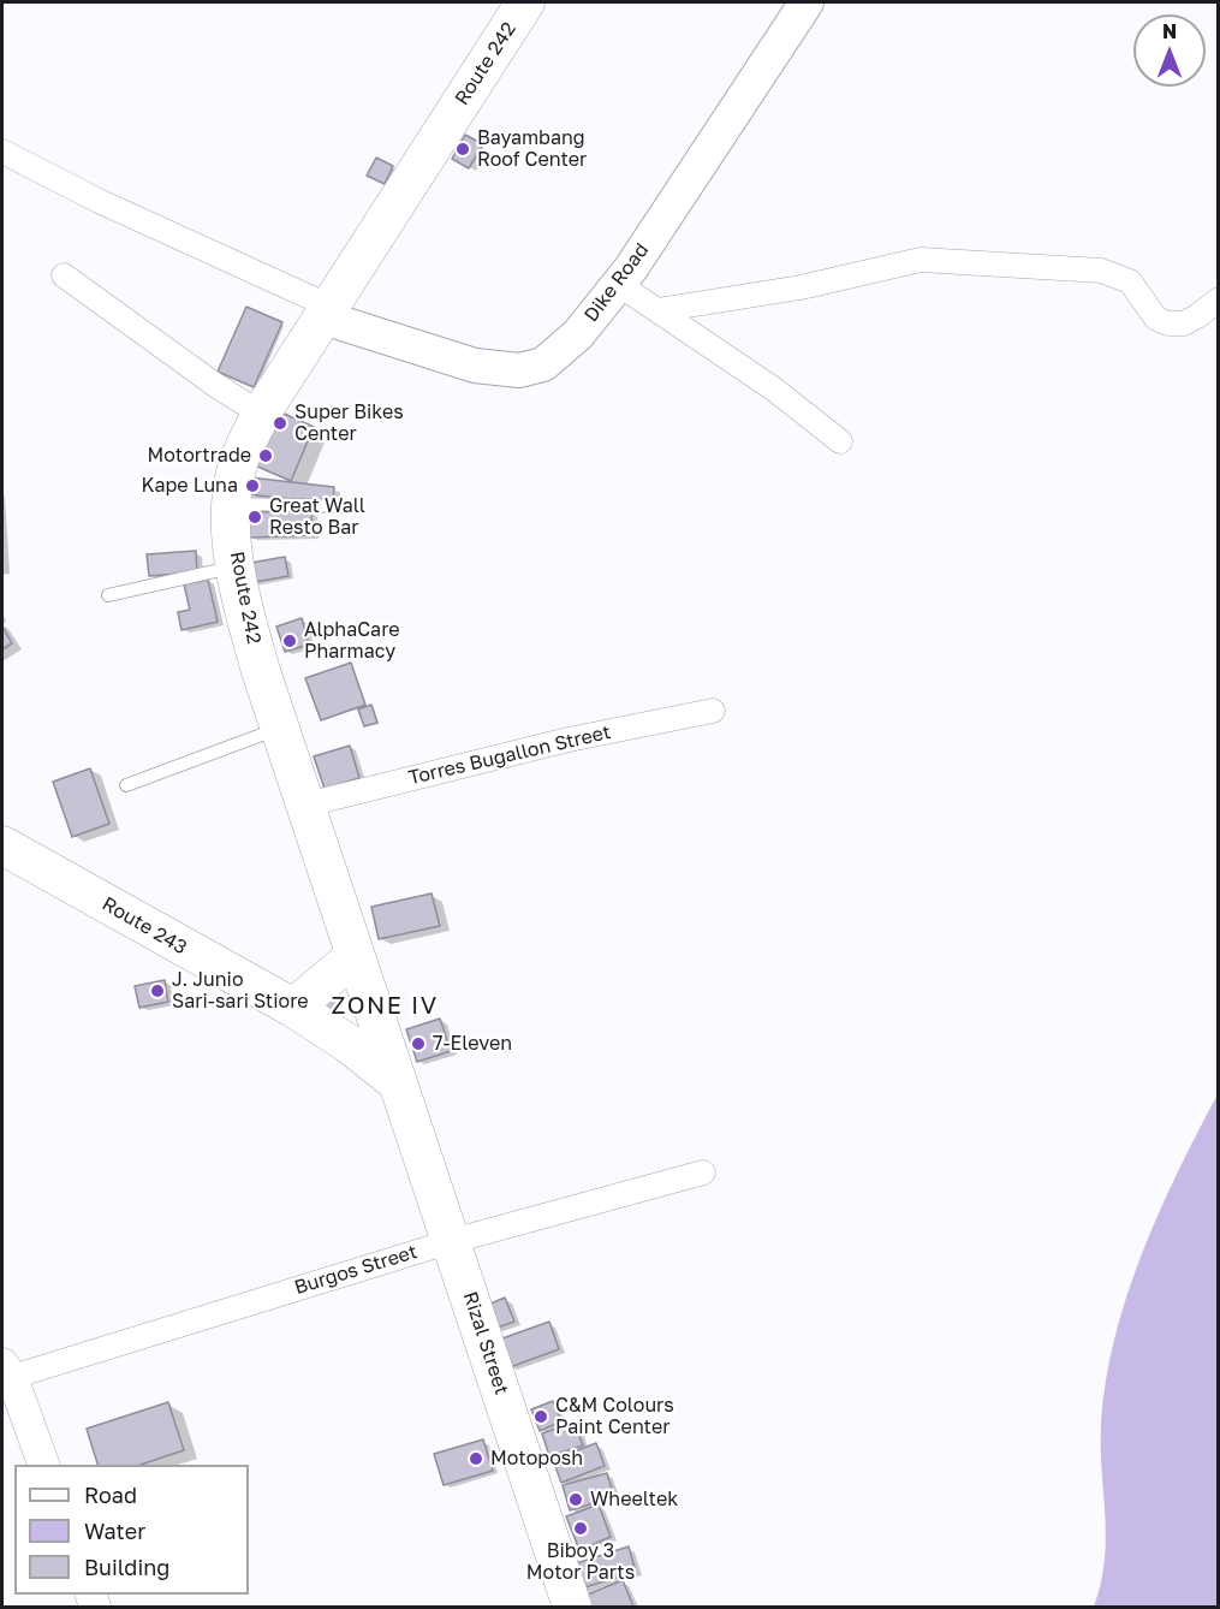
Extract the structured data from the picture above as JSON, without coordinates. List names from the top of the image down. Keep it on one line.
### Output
{"streets":{"main road":["Route 242","Dike Road","Route 243","Rizal Street"],"street":["Torres Bugallon Street","Burgos Street"]},"crossings":[["Route 242","Dike Road"],["Route 242","Torres Bugallon Street"],["Route 242","Route 243"],["Route 242","Rizal Street"],["Route 243","Rizal Street"],["Burgos Street","Rizal Street"]],"districts":["ZONE IV"],"places":["Bayambang Roof Center","Super Bikes Center","Motortrade","Kape Luna","Great Wall Resto Bar","AlphaCare Pharmacy","J. Junio Sari-sari Stiore","7-Eleven","C&M Colours Paint Center","Motoposh","Wheeltek","Biboy 3 Motor Parts"],"legend":["Road","Water","Building"],"north":"top"}
